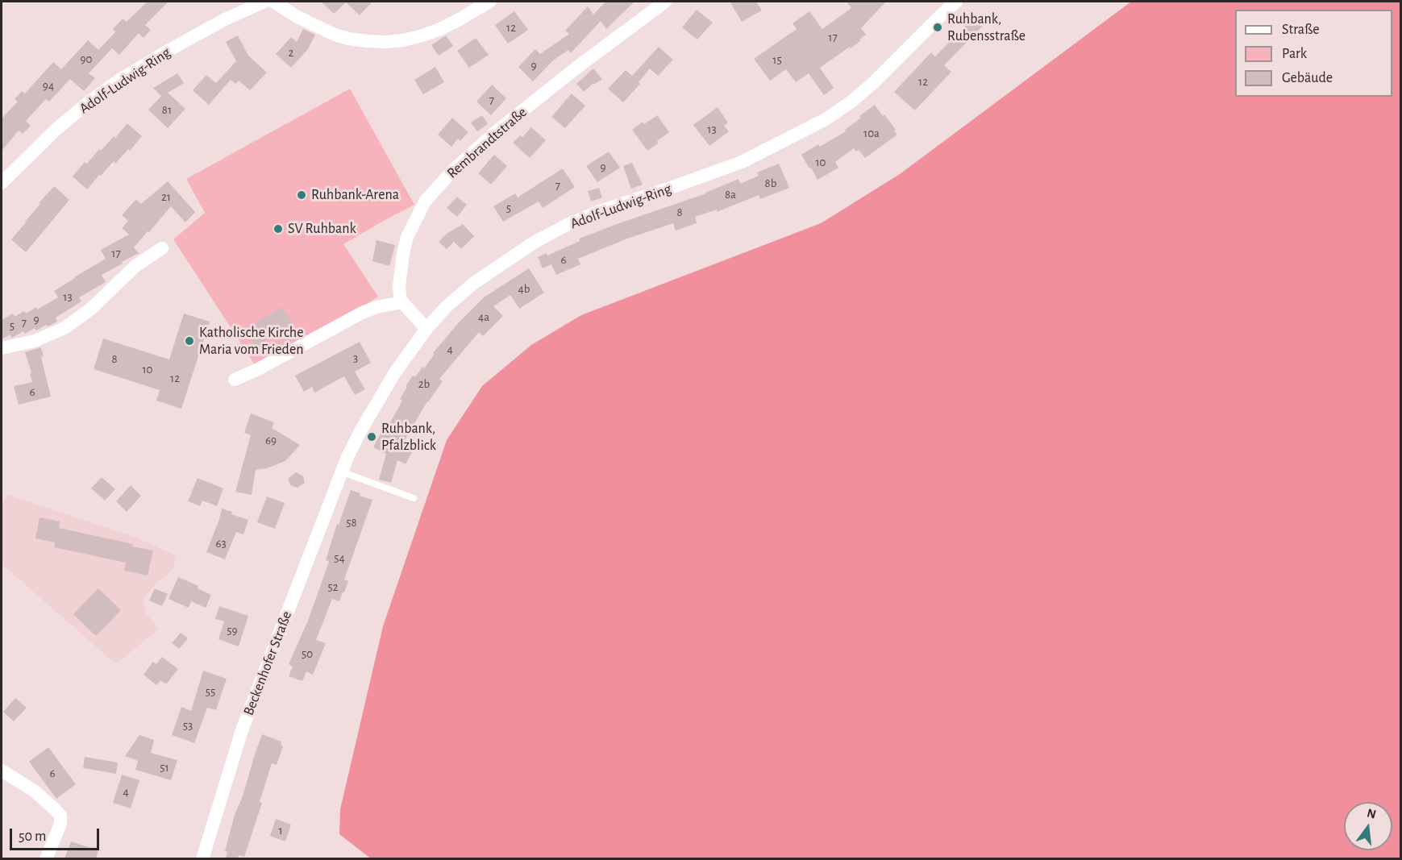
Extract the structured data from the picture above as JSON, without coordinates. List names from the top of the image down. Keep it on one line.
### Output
{"streets":{"street":["Adolf-Ludwig-Ring","Rembrandtstraße","Beckenhofer Straße"]},"crossings":[["Adolf-Ludwig-Ring","Beckenhofer Straße"]],"places":["Ruhbank, Rubensstraße","Ruhbank-Arena","SV Ruhbank","Katholische Kirche Maria vom Frieden","Ruhbank, Pfalzblick"],"house_numbers":["12","17","2","90","15","9","12","94","7","81","13","10a","10","9","8b","7","8a","21","5","8","17","6","4b","13","4a","9","7","5","4","3","8","10","12","2b","6","69","58","63","54","52","59","50","55","53","51","6","4","1"],"legend":["Straße","Park","Gebäude"],"scale_bar":"50 m","north":"top"}
